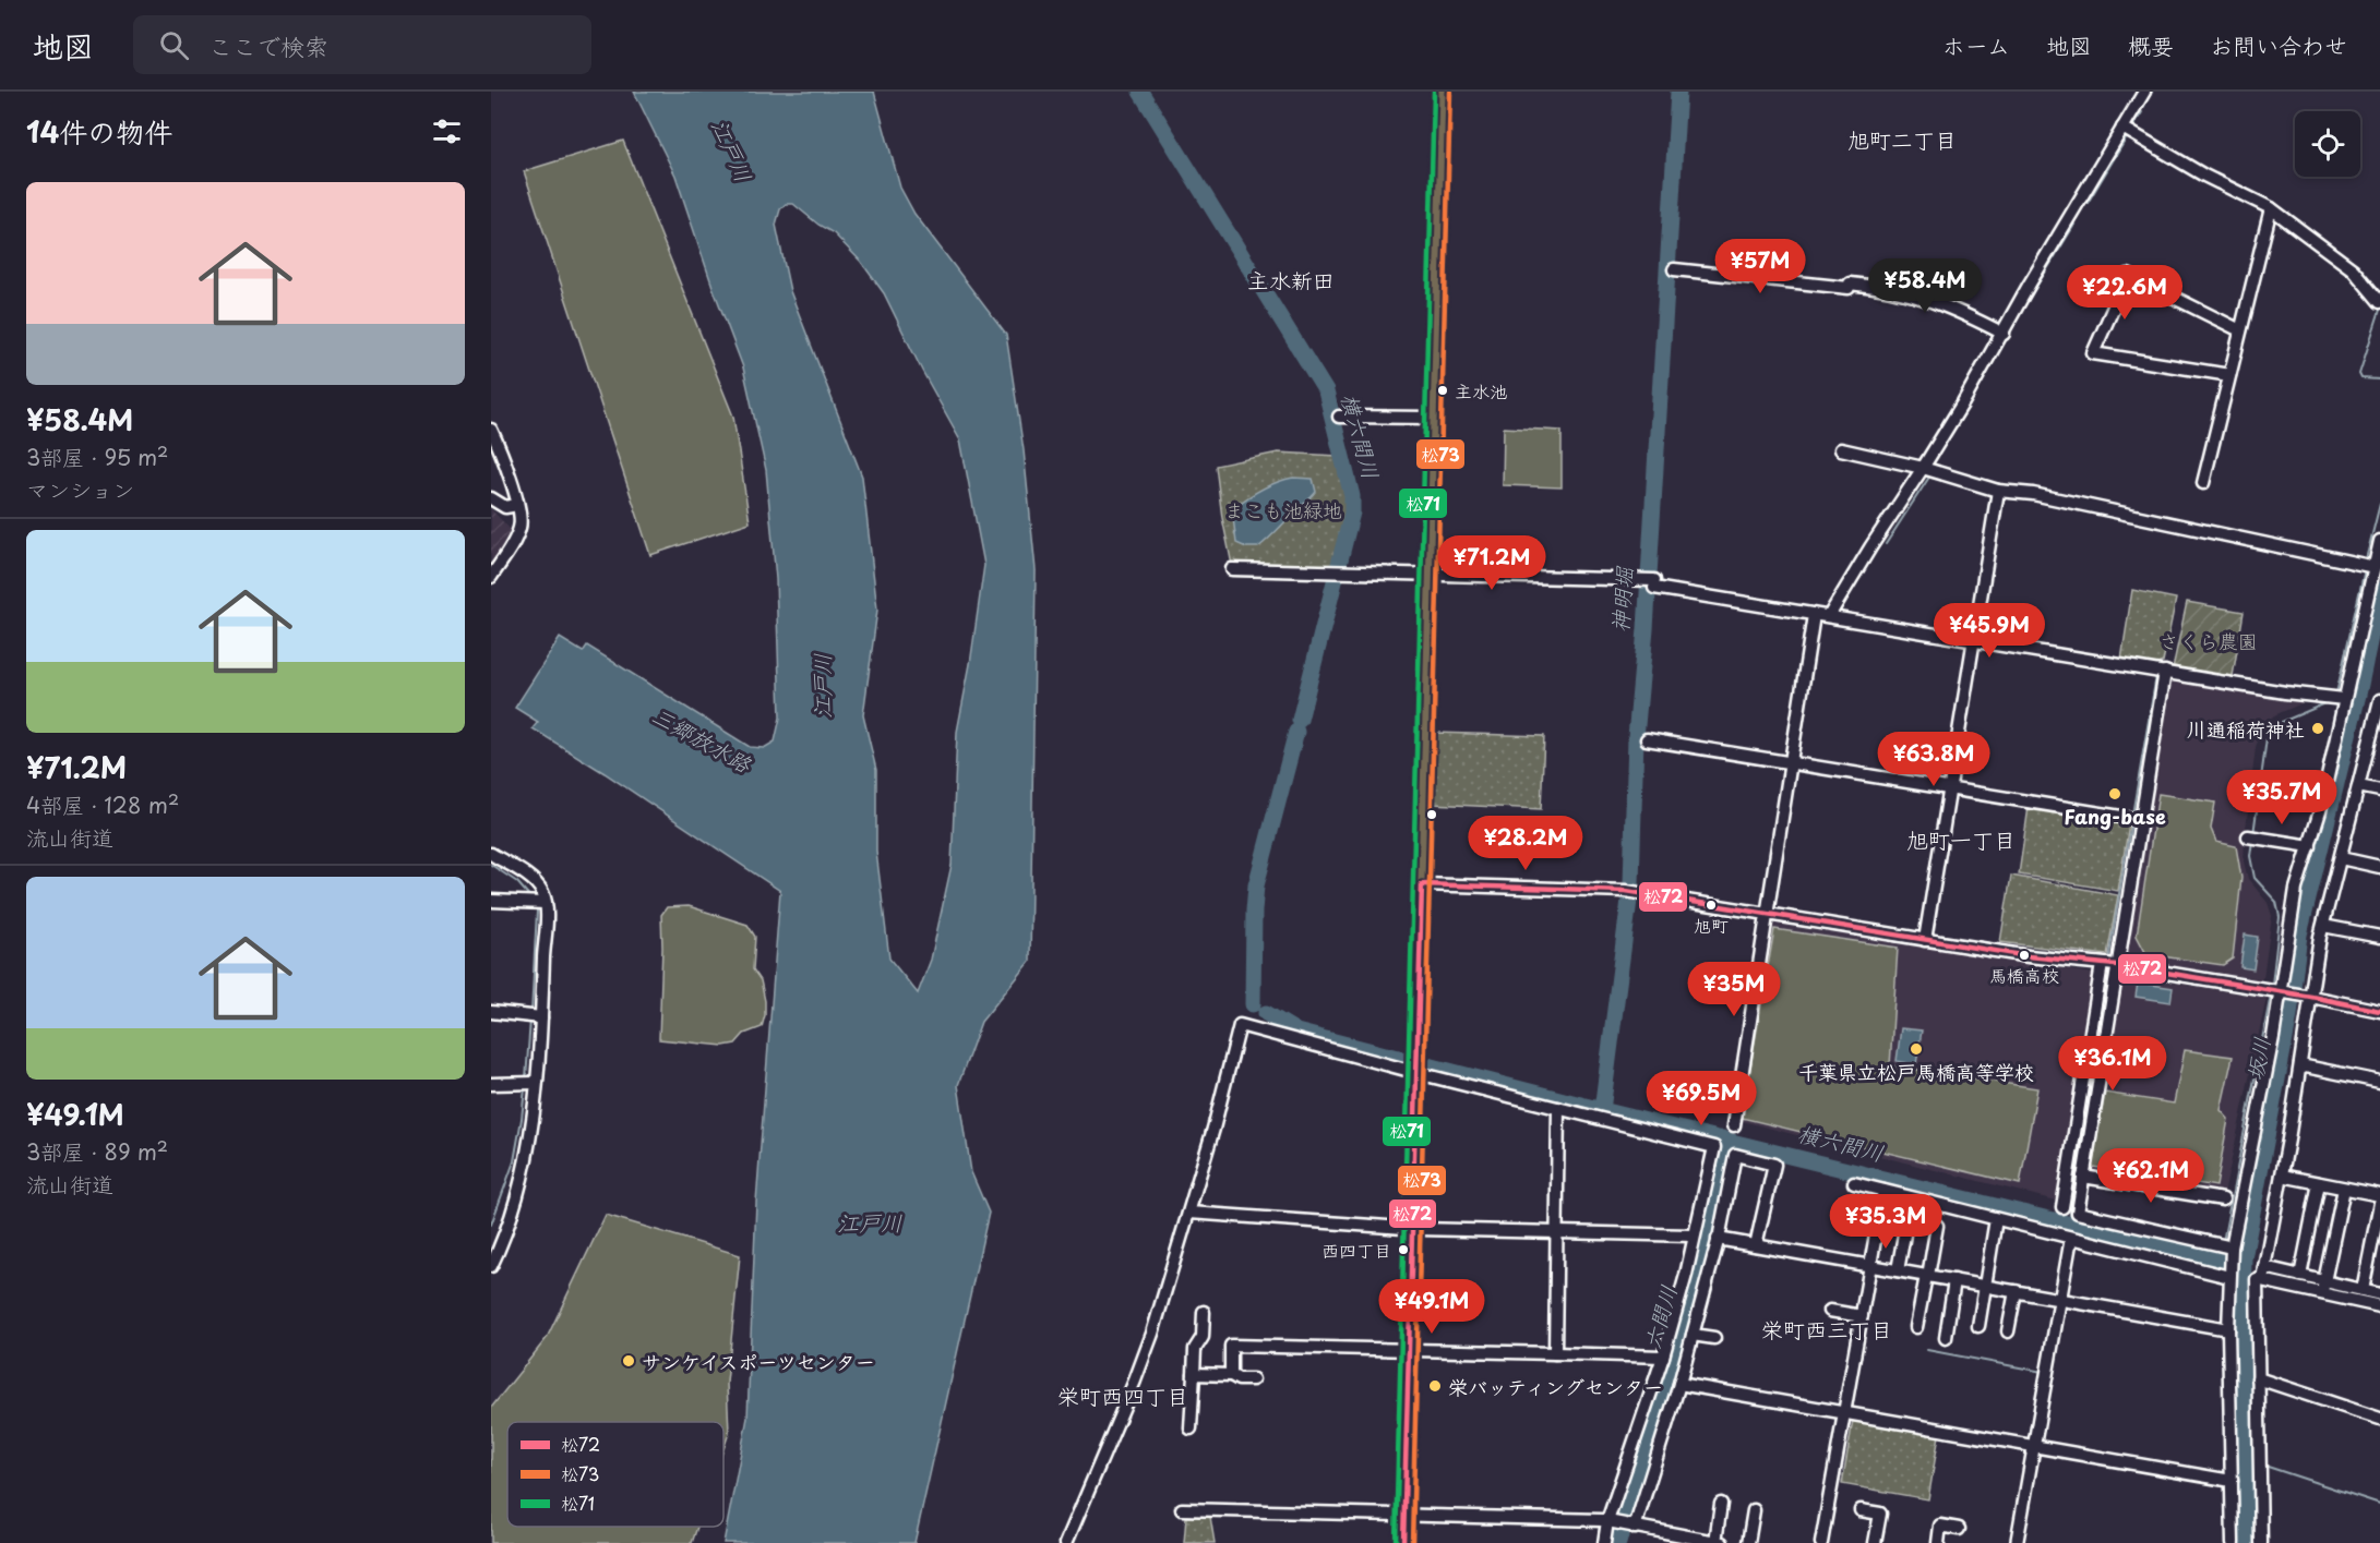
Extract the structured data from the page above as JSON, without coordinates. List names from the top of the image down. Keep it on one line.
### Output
{"districts":["旭町二丁目","主水新田","旭町一丁目","栄町西三丁目","栄町西四丁目"],"water":["江戸川","横六間川","神明堀","三郷放水路","坂川","六間川"],"parks":["まこも池緑地","さくら農園"],"places":["主水池","川通稲荷神社","Fang-base","旭町","馬橋高校","千葉県立松戸馬橋高等学校","西四丁目","サンケイスポーツセンター","栄バッティングセンター"],"lines":["transit line 松73","transit line 松71","transit line 松72"],"legend":["松72","松73","松71"],"page":{"header":"地図","search":"ここで検索","nav":["ホーム","地図","概要","お問い合わせ"],"heading":"14件の物件","list":[{"name":"¥58.4M","note":"3部屋 · 95 m² · マンション"},{"name":"¥71.2M","note":"4部屋 · 128 m² · 流山街道"},{"name":"¥49.1M","note":"3部屋 · 89 m² · 流山街道"}],"price":["¥57M","¥58.4M","¥22.6M","¥71.2M","¥45.9M","¥63.8M","¥35.7M","¥28.2M","¥35M","¥36.1M","¥69.5M","¥62.1M","¥35.3M","¥49.1M"]}}
